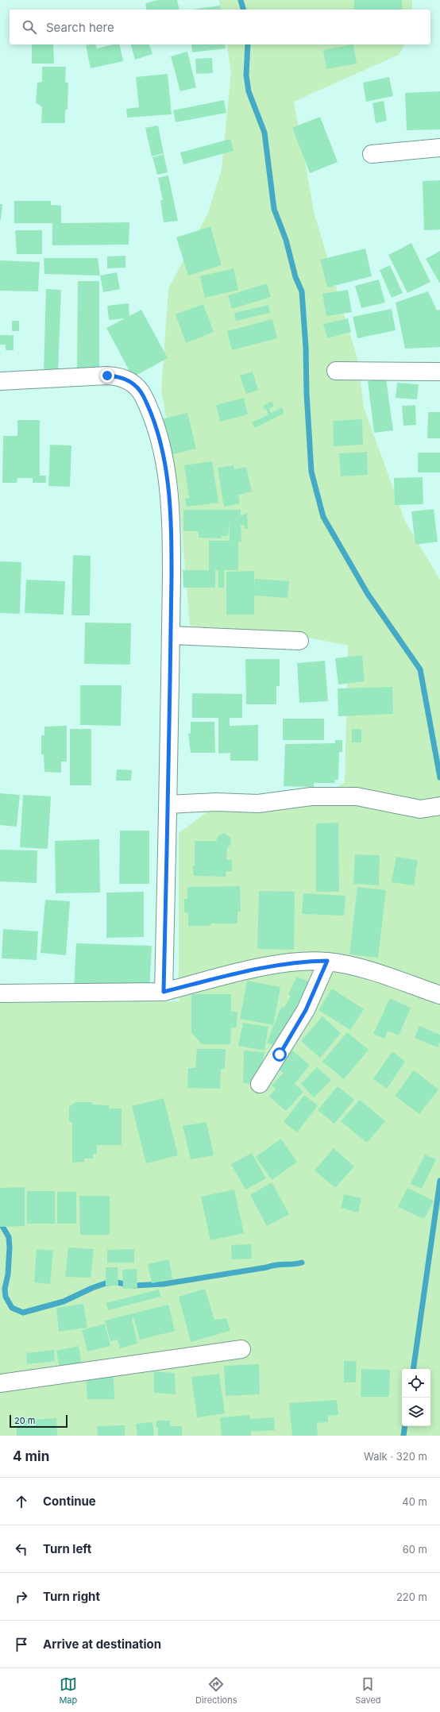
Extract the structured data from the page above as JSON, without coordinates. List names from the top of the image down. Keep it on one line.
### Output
{"scale_bar":"20 m","page":{"search":"Search here","scale":"20 m","heading":["4 min","Walk · 320 m"],"list":[["Continue","40 m"],["Turn left","60 m"],["Turn right","220 m"],"Arrive at destination"],"nav":["Map","Directions","Saved"]}}
